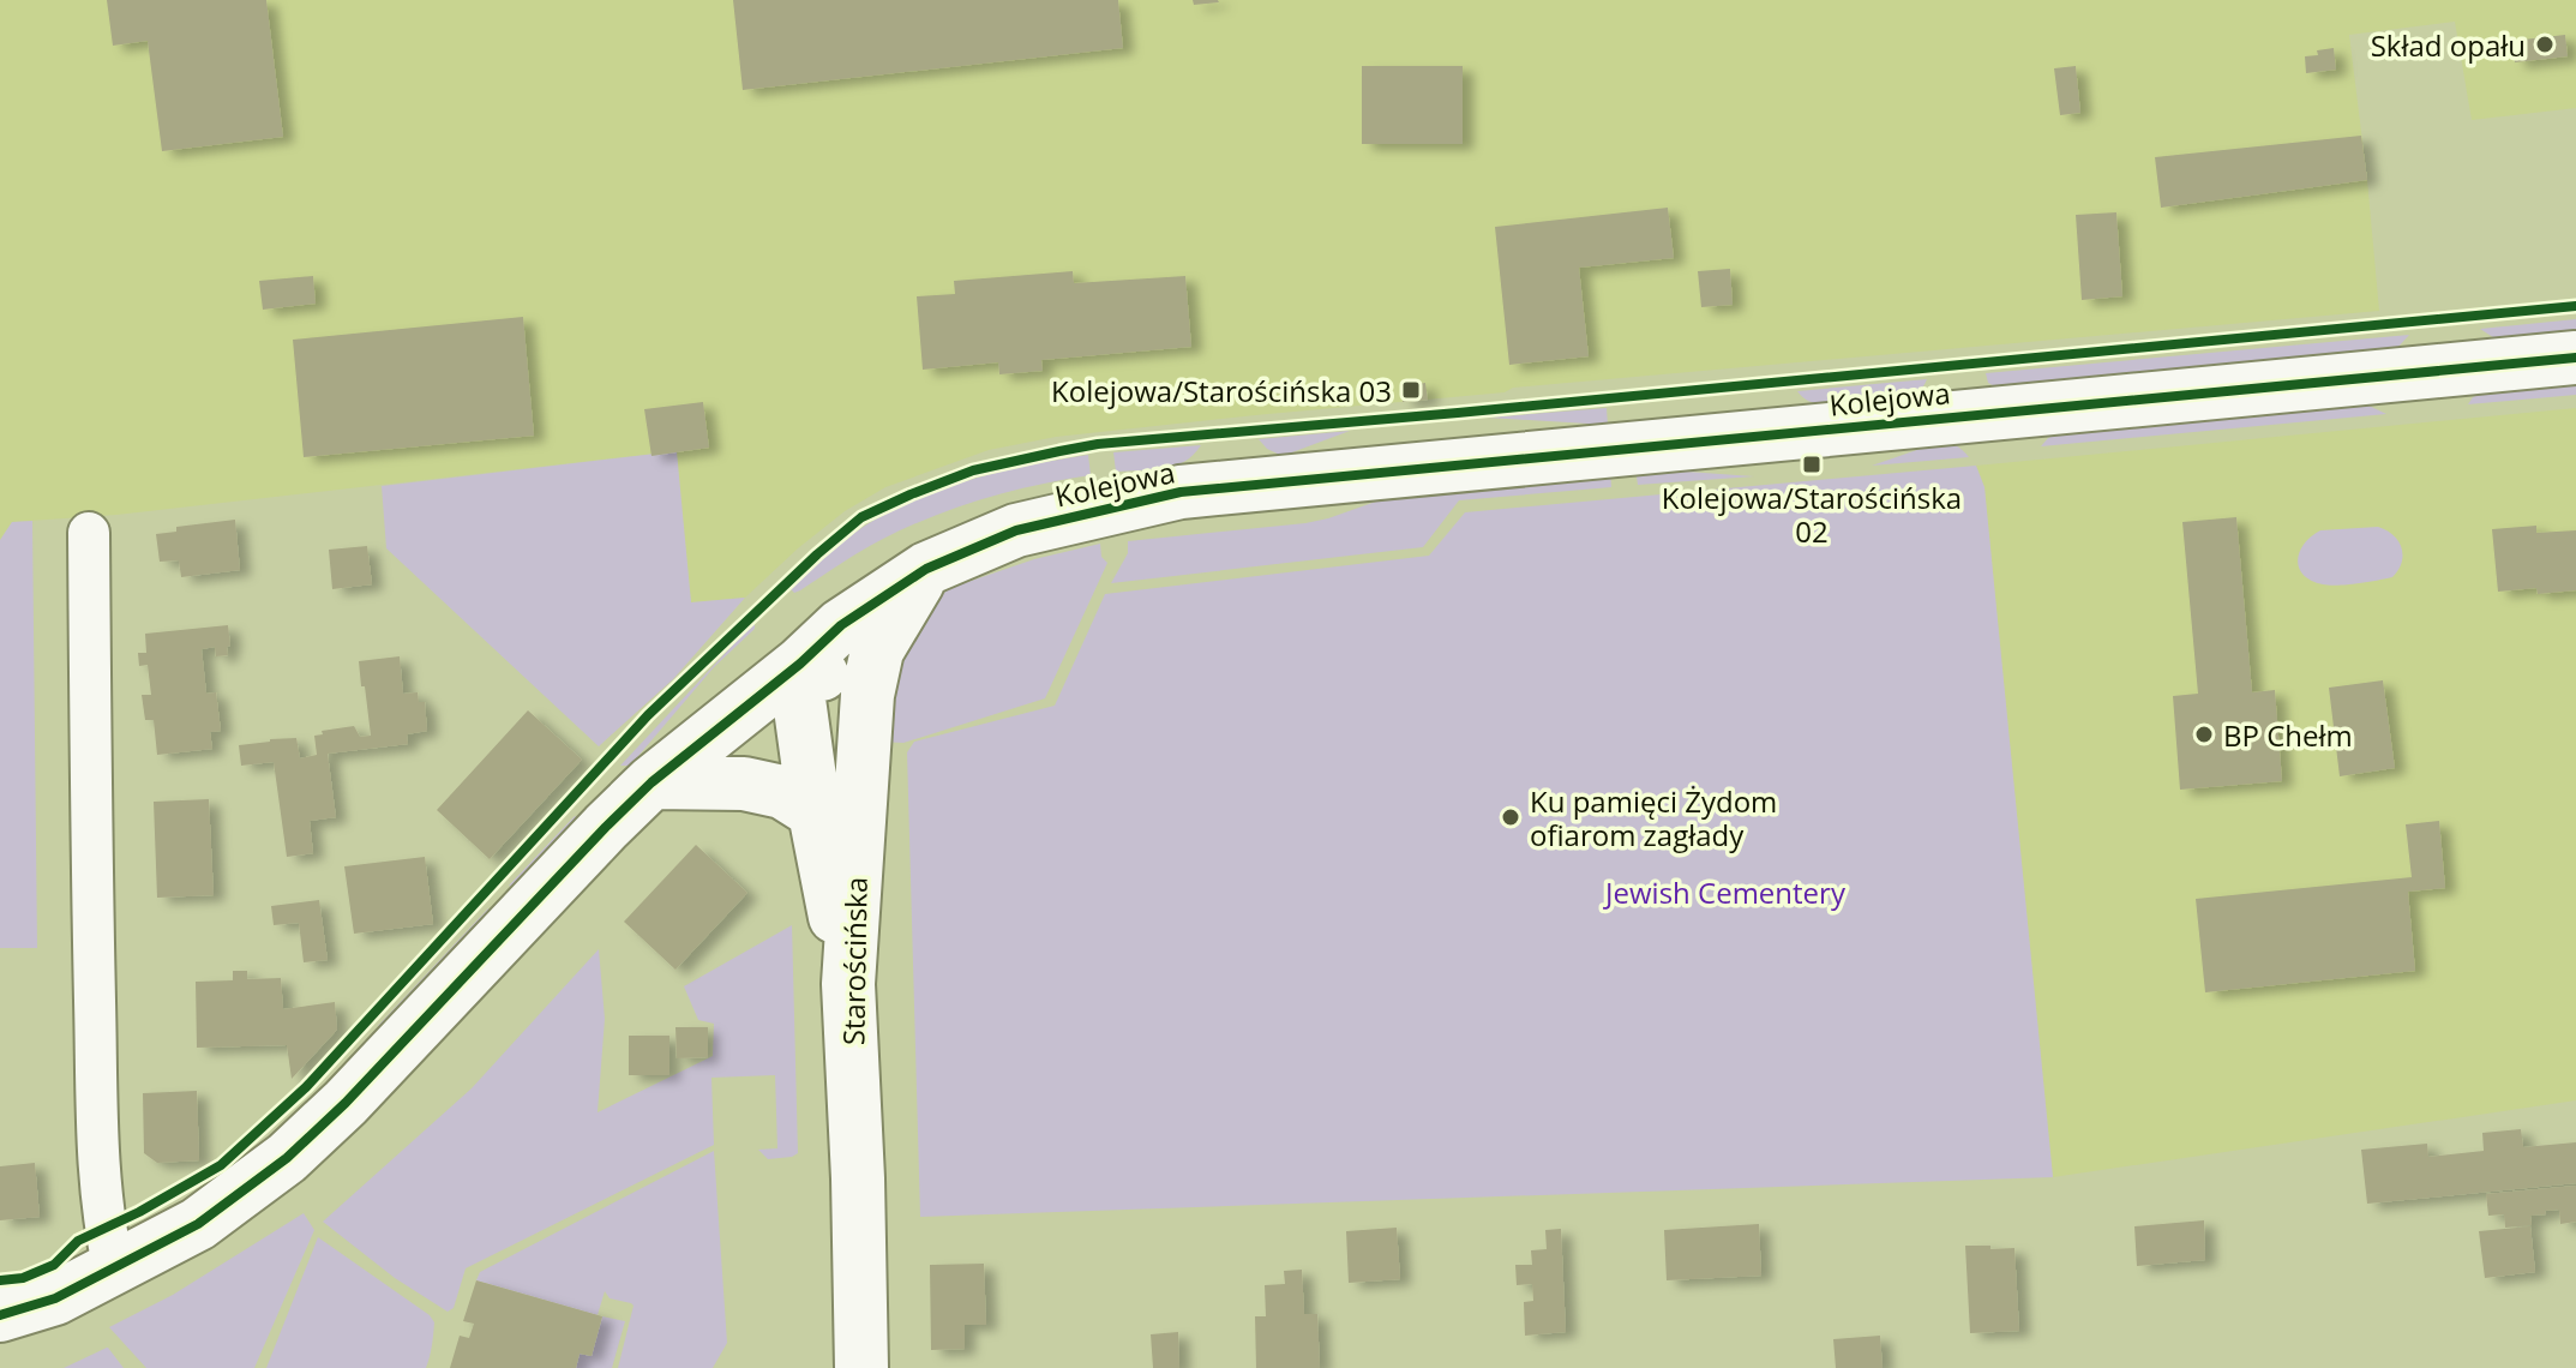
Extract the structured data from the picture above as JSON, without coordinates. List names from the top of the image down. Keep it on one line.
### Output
{"streets":{"street":["Kolejowa","Starościńska"]},"crossings":[["Kolejowa","Starościńska"]],"parks":["Jewish Cementery"],"places":{"other":["Skład opału","BP Chełm","Ku pamięci Żydom ofiarom zagłady"],"transit":["Kolejowa/Starościńska 03","Kolejowa/Starościńska 02"]}}
